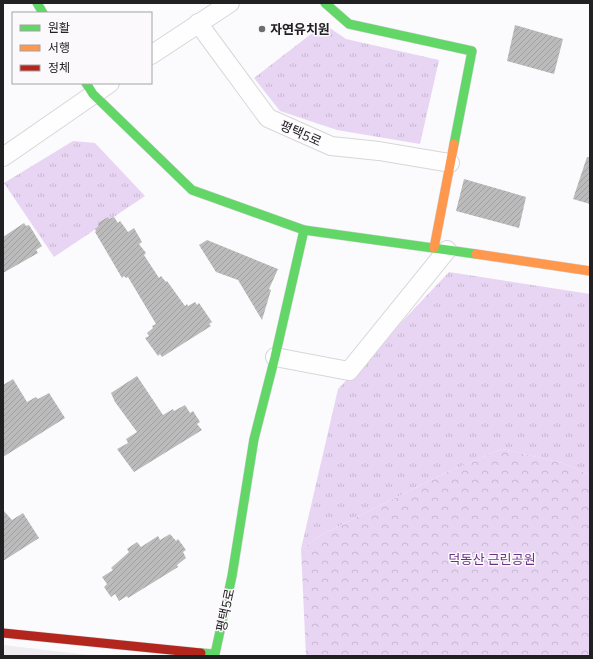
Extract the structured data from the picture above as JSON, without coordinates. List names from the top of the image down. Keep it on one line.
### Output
{"streets":{"street":["평택5로"]},"parks":["덕동산 근린공원"],"places":["자연유치원"],"legend":["원활","서행","정체"]}
